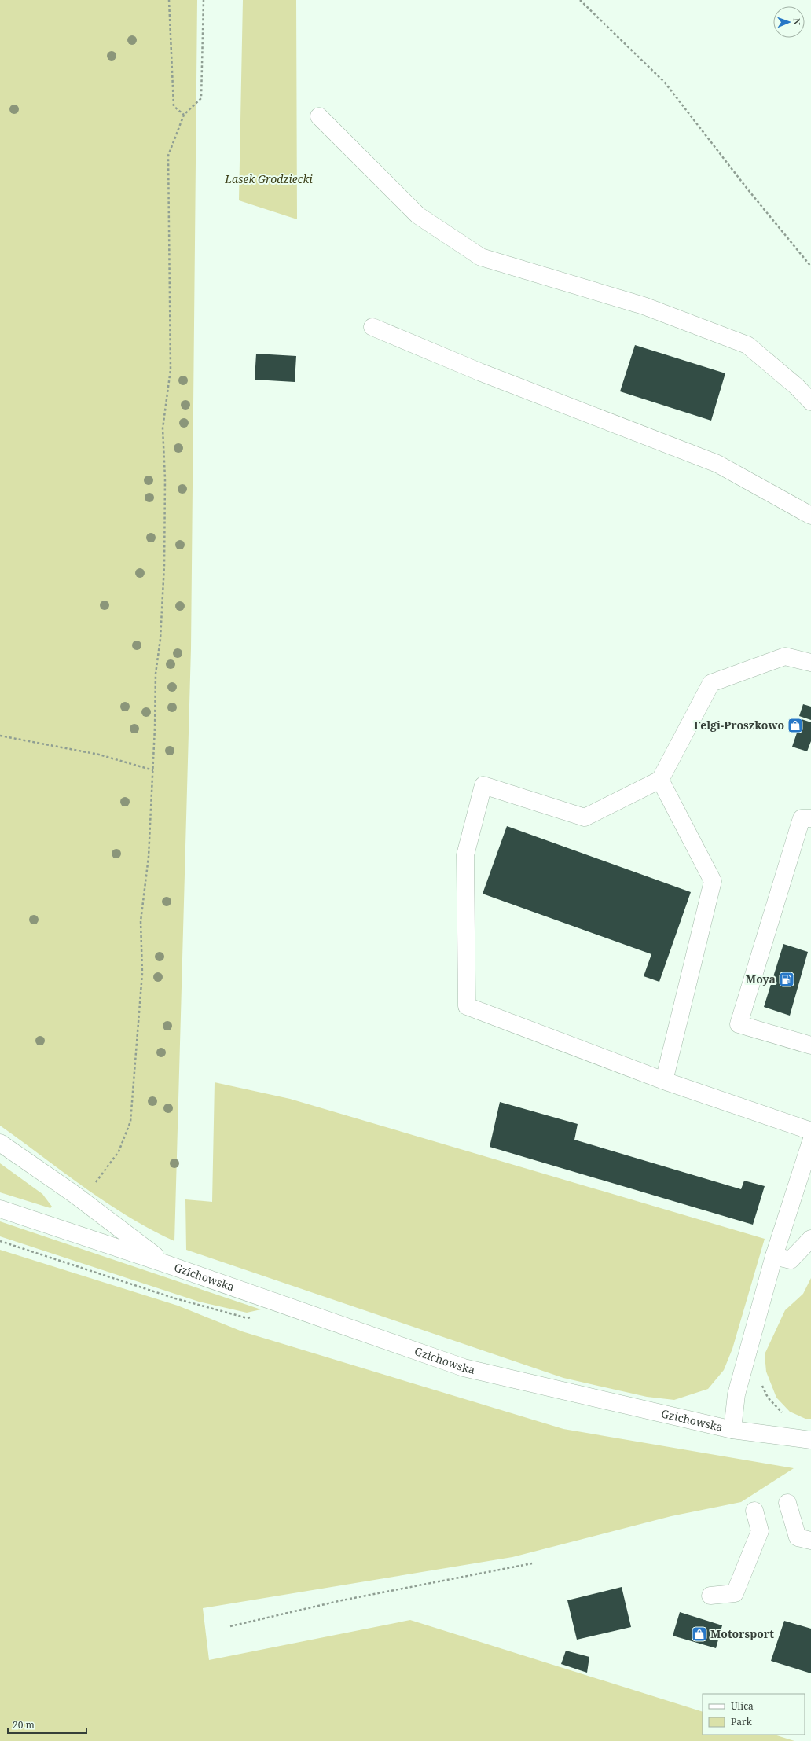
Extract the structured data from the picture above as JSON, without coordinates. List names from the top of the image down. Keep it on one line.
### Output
{"streets":{"street":["Gzichowska"]},"parks":["Lasek Grodziecki"],"places":{"shop":["Felgi-Proszkowo","Motorsport"],"fuel station":["Moya"]},"legend":["Ulica","Park"],"scale_bar":"20 m","north":"right"}
